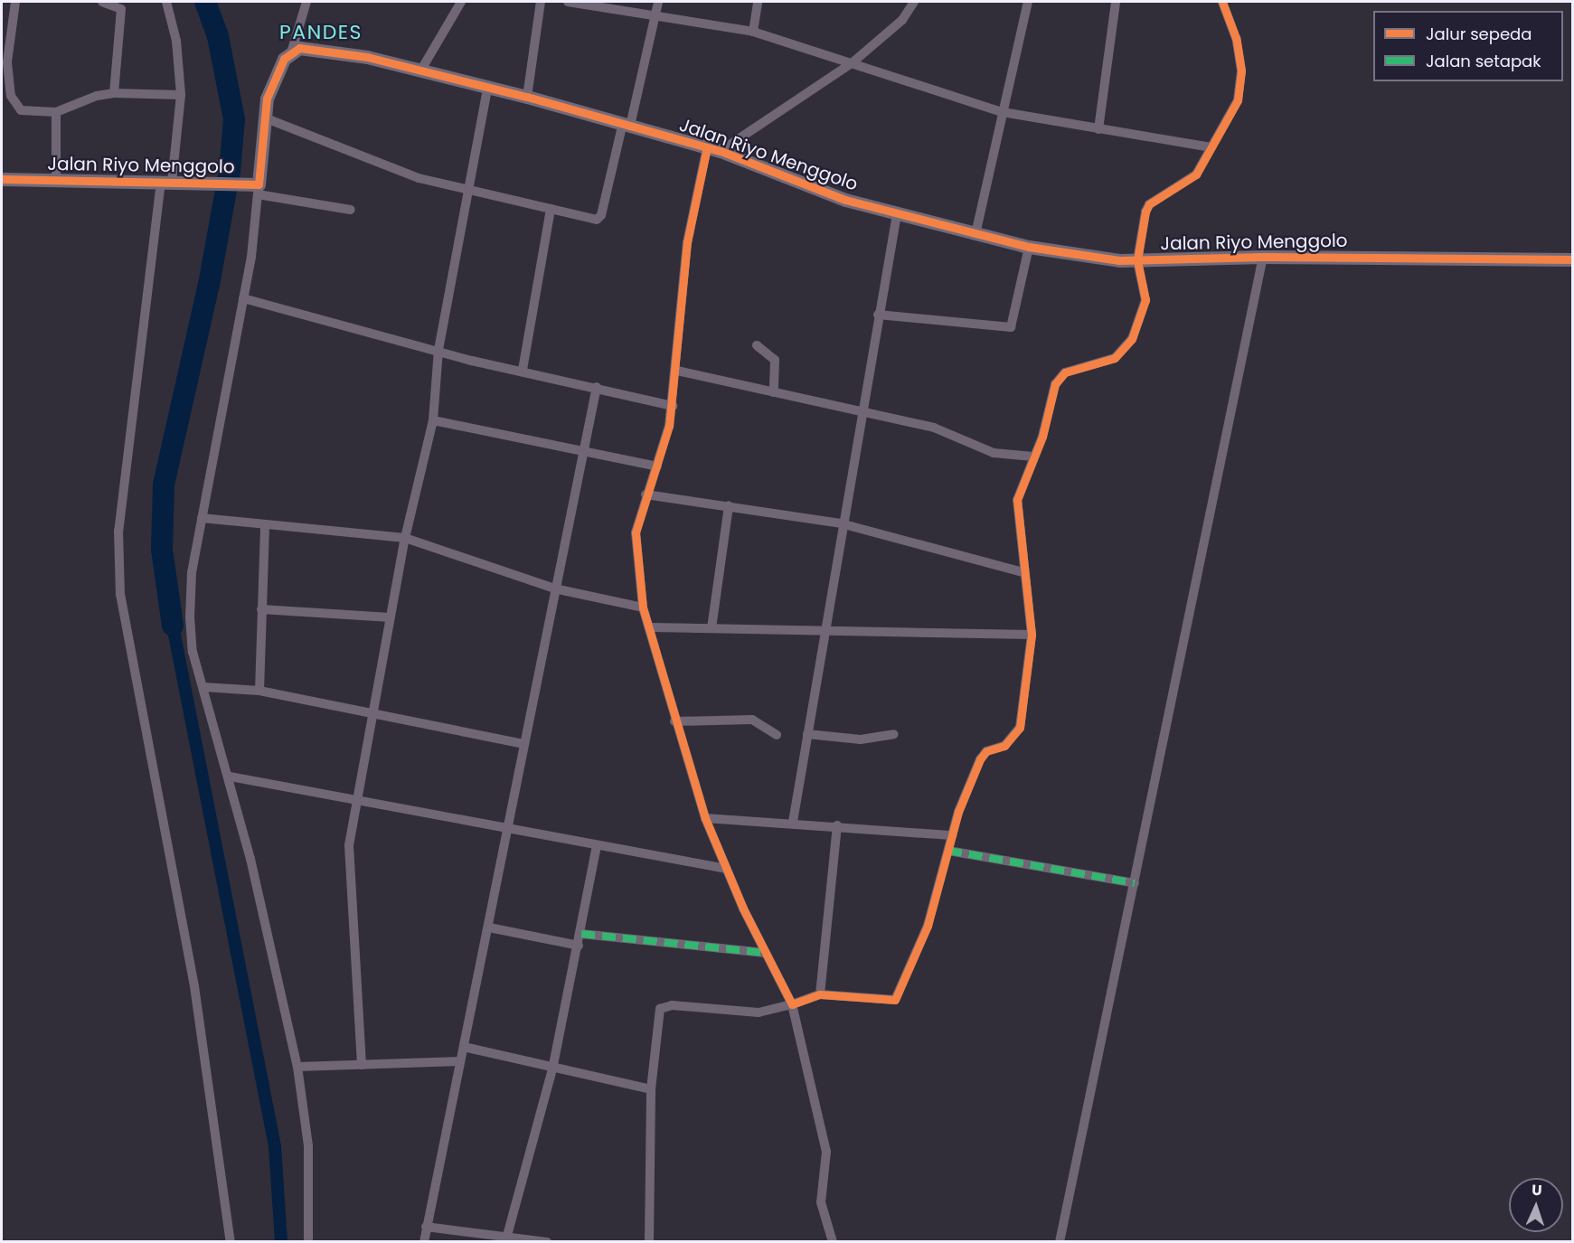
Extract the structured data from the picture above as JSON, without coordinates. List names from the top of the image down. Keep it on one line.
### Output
{"streets":{"street":["Jalan Riyo Menggolo"]},"districts":["PANDES"],"legend":["Jalur sepeda","Jalan setapak"],"north":"top"}
